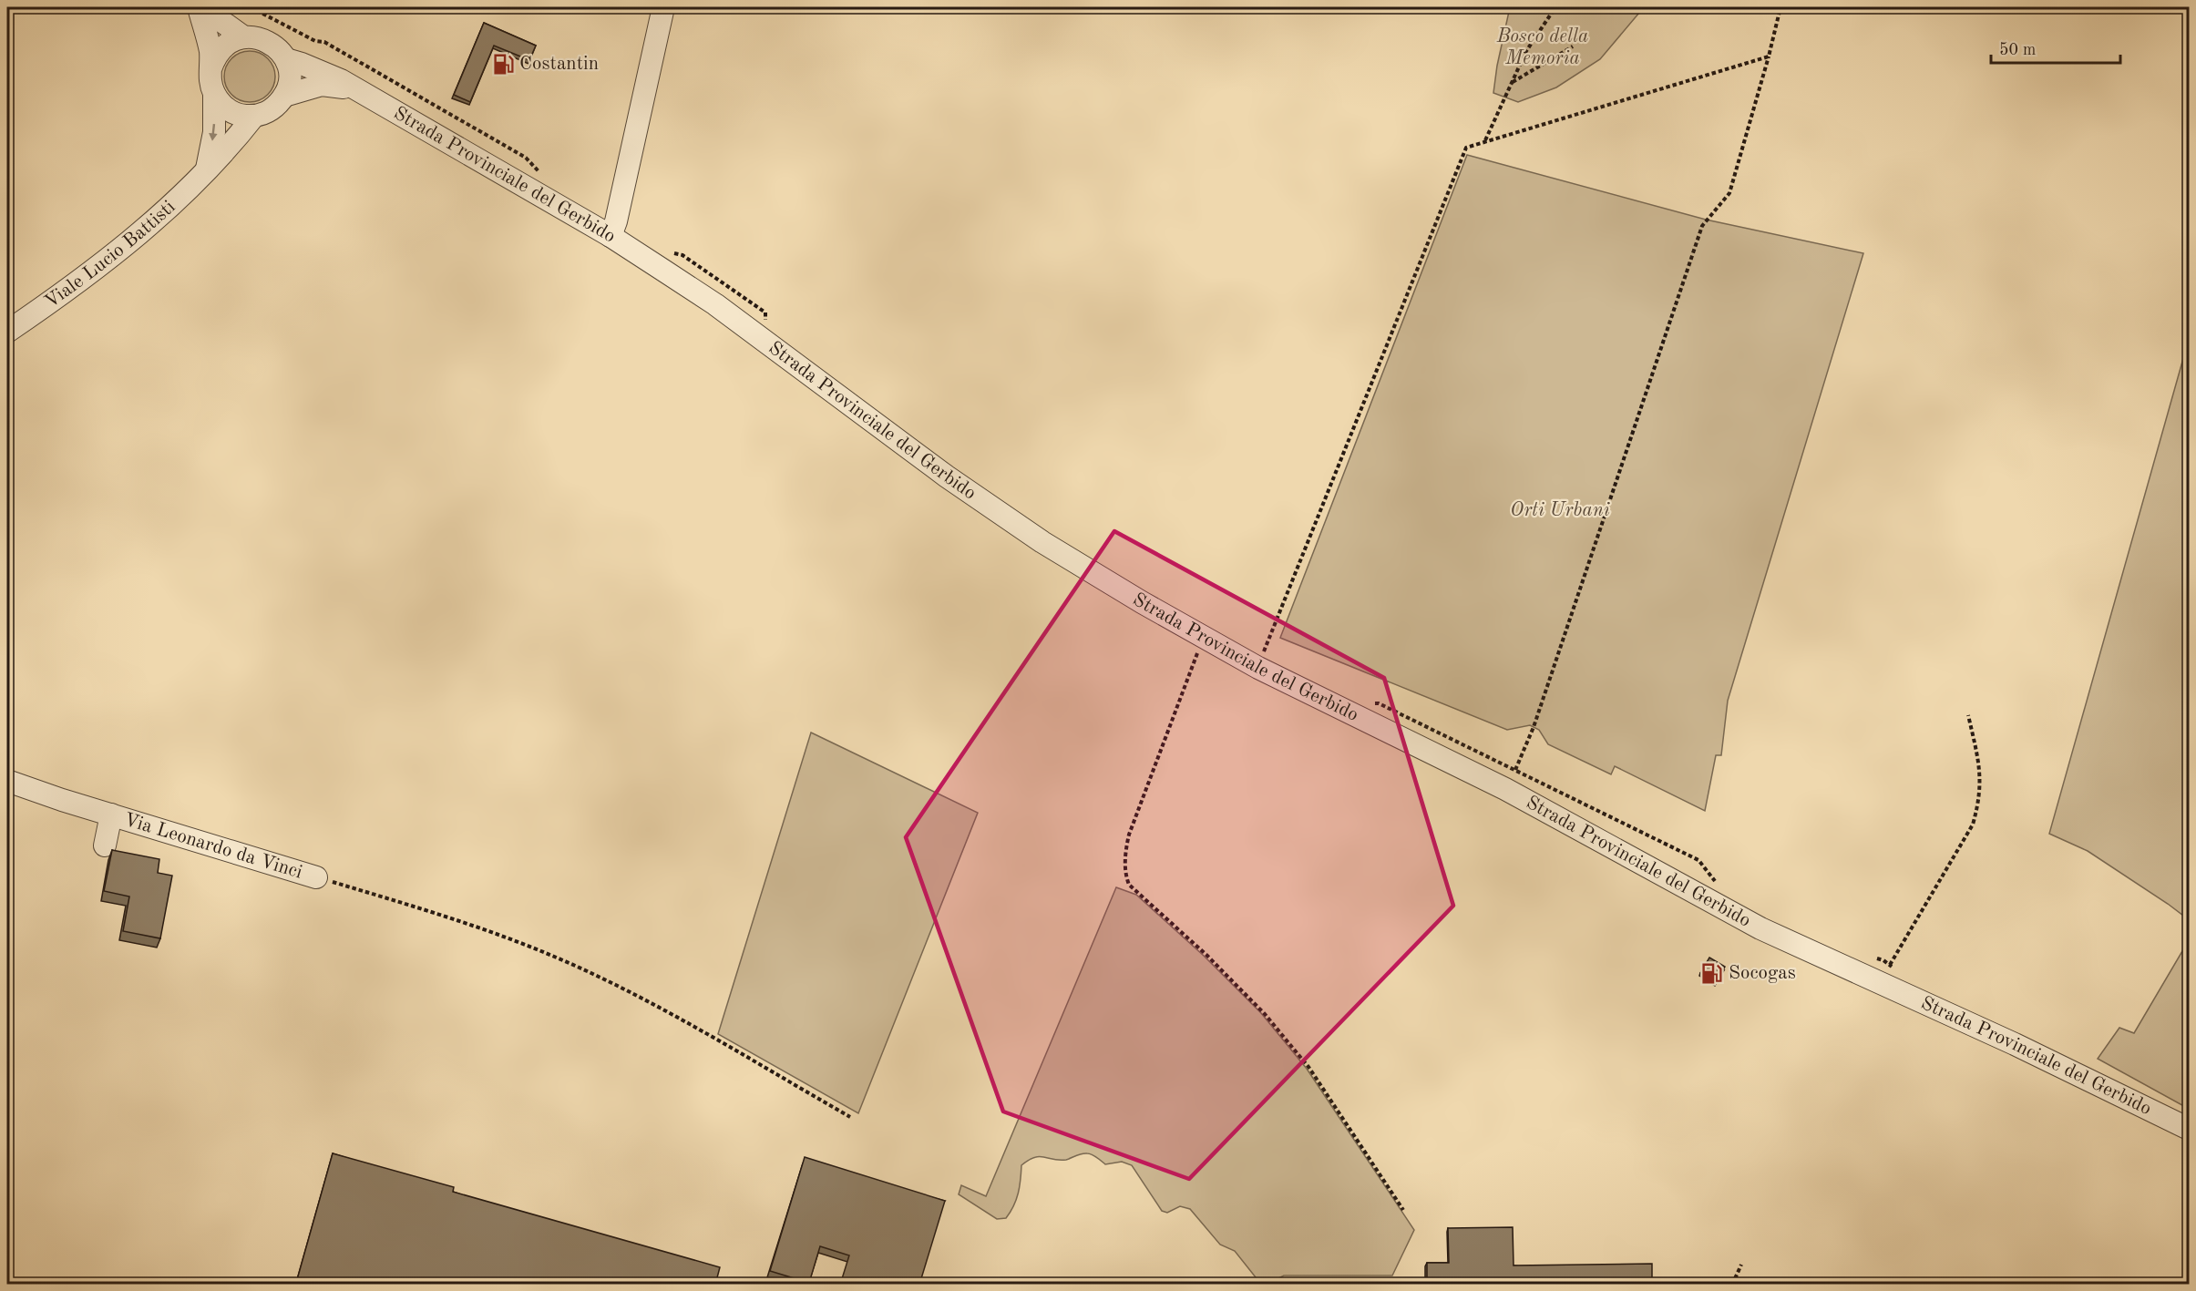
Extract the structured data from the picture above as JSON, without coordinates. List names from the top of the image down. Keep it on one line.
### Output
{"streets":{"street":["Strada Provinciale del Gerbido","Viale Lucio Battisti","Via Leonardo da Vinci"]},"crossings":[["Strada Provinciale del Gerbido","Viale Lucio Battisti"]],"parks":["Bosco della Memoria","Orti Urbani"],"places":{"fuel station":["Costantin","Socogas"]},"scale_bar":"50 m"}
